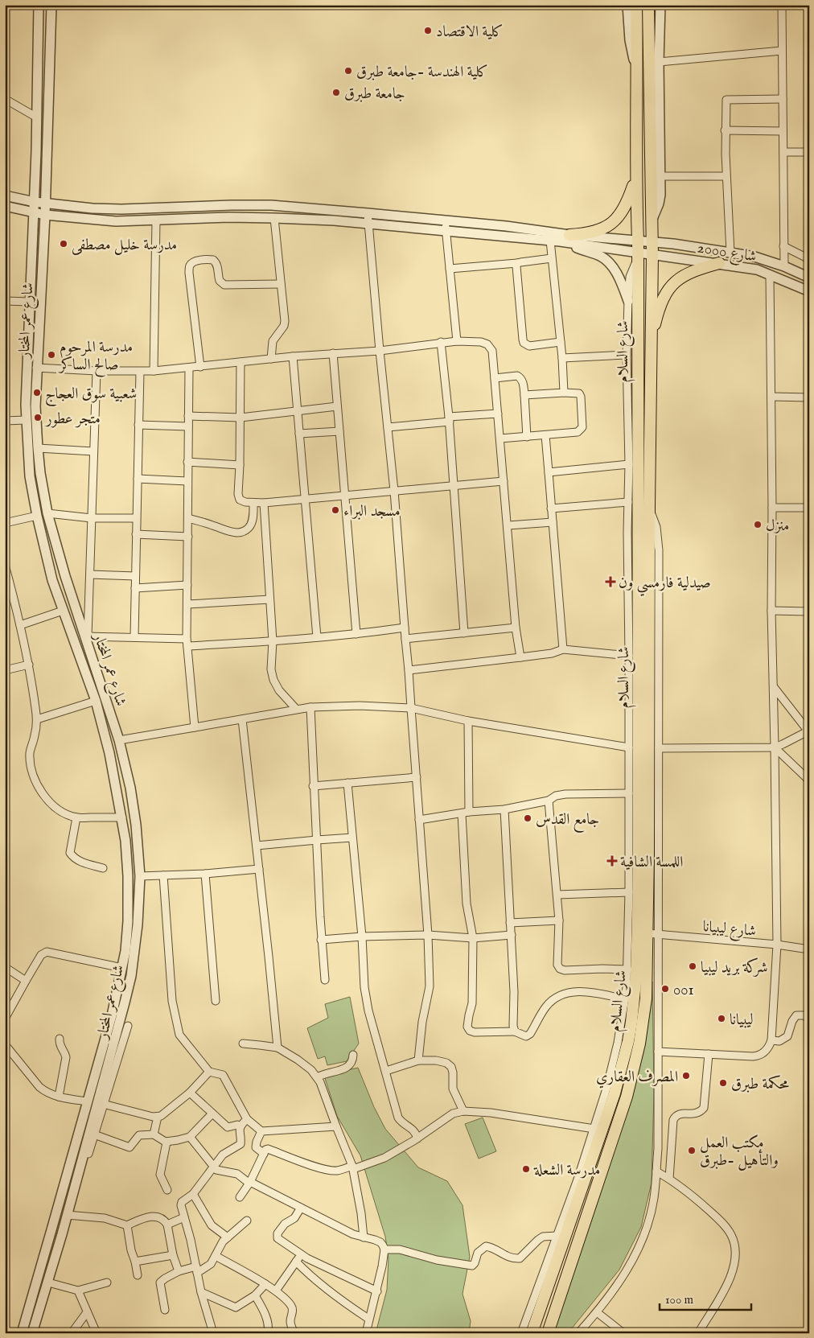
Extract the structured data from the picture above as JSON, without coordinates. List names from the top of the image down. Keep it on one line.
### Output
{"streets":{"highway":["شارع السلام"],"street":["شارع 2000","شارع عمر المختار","شارع ليبيانا"]},"crossings":[["شارع 2000","شارع السلام"],["شارع السلام","شارع ليبيانا"]],"places":{"other":["كلية الاقتصاد","كلية الهندسة -جامعة طبرق","جامعة طبرق","مدرسة خليل مصطفى","مدرسة المرحوم صالح الساكر","شعبية سوق العجاج","متجر عطور","مسجد البراء","منزل","جامع القدس","شركة بريد ليبيا","001","ليبيانا","المصرف العقاري","محكمة طبرق","مكتب العمل والتأهيل -طبرق","مدرسة الشعلة"],"health":["صيدلية فارمسي ون","اللمسة الشافية"]},"scale_bar":"100 m"}
